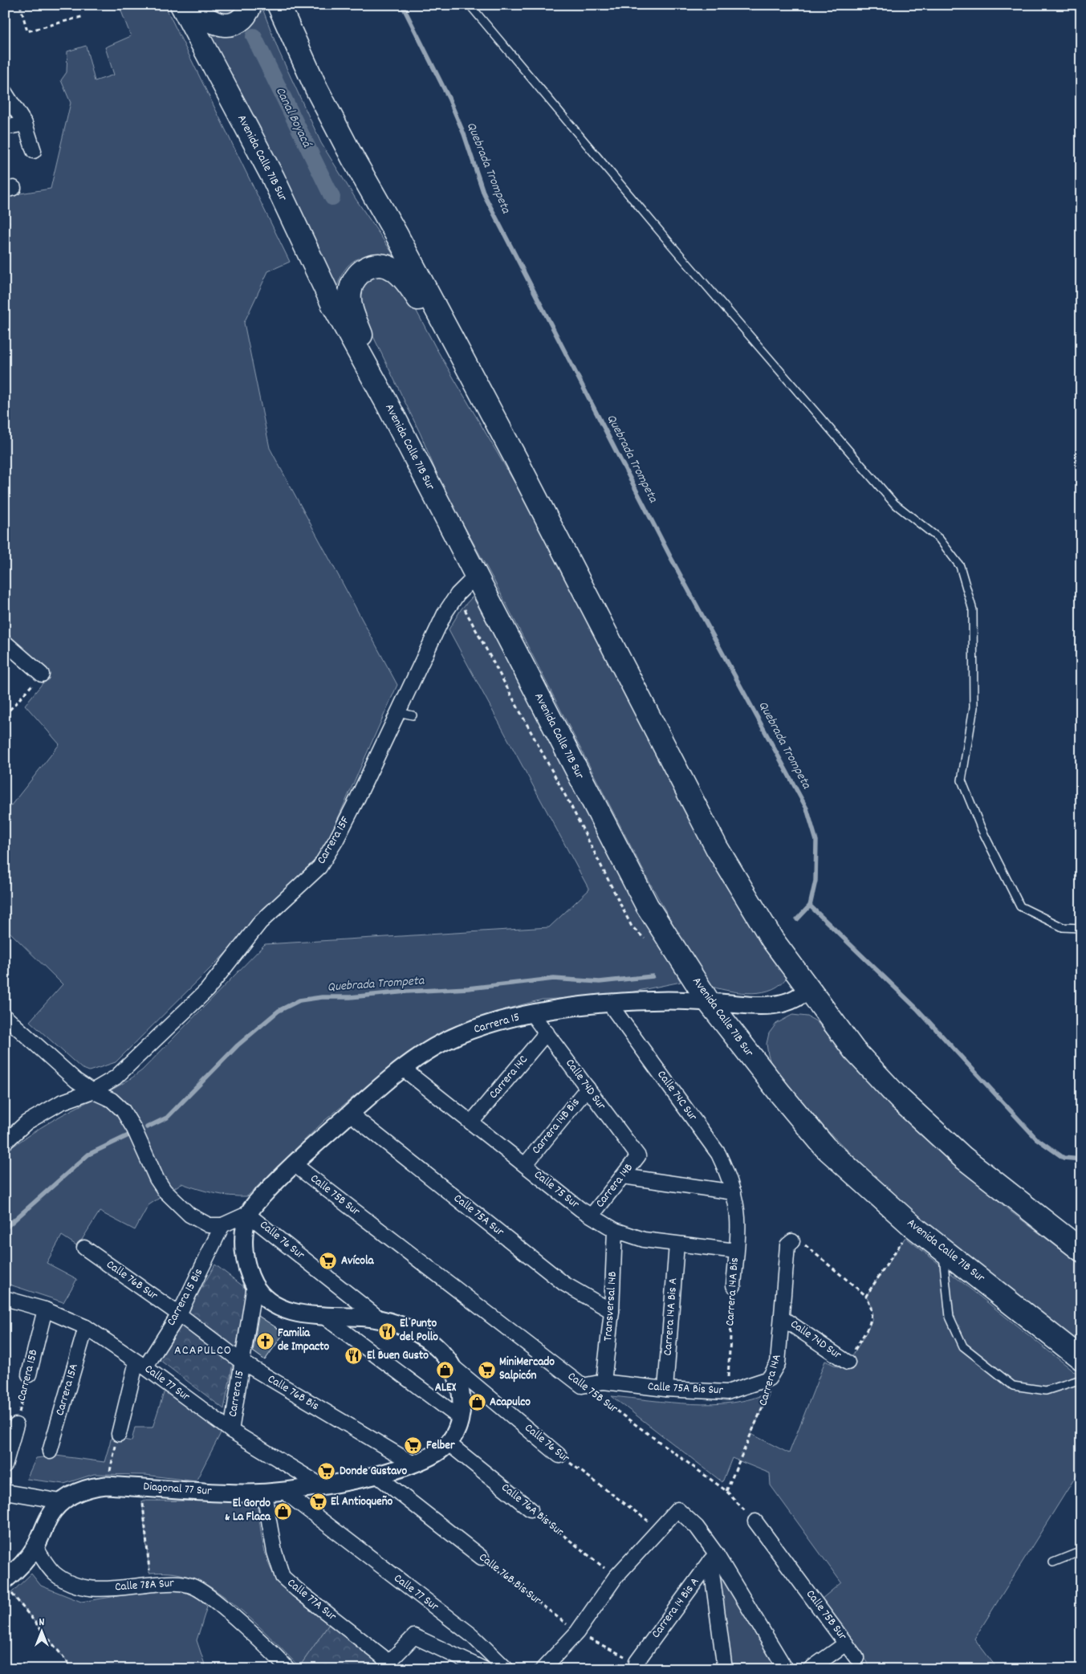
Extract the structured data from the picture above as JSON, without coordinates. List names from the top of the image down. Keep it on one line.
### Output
{"streets":{"highway":["Avenida Calle 71B Sur"],"street":["Carrera 15F","Carrera 15","Carrera 14C","Calle 74D Sur","Calle 74C Sur","Carrera 14B Bis","Carrera 14B","Calle 75 Sur","Calle 75B Sur","Calle 75A Sur","Calle 76 Sur","Calle 76B Sur","Carrera 14A Bis","Carrera 15 Bis","Transversal 14B","Carrera 14A Bis A","Carrera 15B","Carrera 14A","Calle 77 Sur","Calle 75A Bis Sur","Carrera 15A","Calle 76B Bis","Diagonal 77 Sur","Calle 76A Bis Sur","Calle 76B Bis Sur","Calle 78A Sur","Calle 77A Sur","Carrera 14 Bis A"]},"crossings":[["Avenida Calle 71B Sur","Carrera 15F"],["Avenida Calle 71B Sur","Carrera 15"],["Carrera 15","Calle 74D Sur"],["Carrera 15","Calle 74C Sur"],["Carrera 15","Calle 75 Sur"],["Carrera 15","Calle 75B Sur"],["Carrera 15","Calle 75A Sur"],["Carrera 15","Calle 76 Sur"],["Carrera 15","Calle 77 Sur"],["Carrera 15","Calle 76B Bis"],["Carrera 14C","Calle 74D Sur"],["Carrera 14C","Calle 75 Sur"],["Calle 74D Sur","Carrera 14B Bis"],["Calle 74D Sur","Carrera 14B"],["Calle 74D Sur","Carrera 14A"],["Calle 74C Sur","Carrera 14A Bis"],["Carrera 14B Bis","Calle 75 Sur"],["Carrera 14B","Calle 75 Sur"],["Calle 75 Sur","Carrera 14A Bis"],["Calle 75 Sur","Transversal 14B"],["Calle 75 Sur","Carrera 14A Bis A"],["Calle 75B Sur","Carrera 14A"],["Calle 75B Sur","Calle 75A Bis Sur"],["Calle 75A Sur","Transversal 14B"],["Calle 76 Sur","Carrera 15 Bis"],["Calle 76B Sur","Carrera 15 Bis"],["Calle 76B Sur","Calle 76B Bis"],["Carrera 14A Bis","Calle 75A Bis Sur"],["Carrera 15 Bis","Calle 77 Sur"],["Carrera 15 Bis","Calle 76B Bis"],["Transversal 14B","Calle 75A Bis Sur"],["Carrera 14A Bis A","Calle 75A Bis Sur"],["Carrera 15B","Calle 77 Sur"],["Carrera 14A","Calle 75A Bis Sur"],["Calle 77 Sur","Carrera 15A"],["Calle 77 Sur","Diagonal 77 Sur"],["Diagonal 77 Sur","Calle 78A Sur"],["Diagonal 77 Sur","Calle 77A Sur"],["Calle 76B Bis Sur","Carrera 14 Bis A"]],"districts":["ACAPULCO"],"water":["Canal Boyacá","Quebrada Trompeta"],"places":{"supermarket":["Avícola","MiniMercado Salpicón","Felber","Donde Gustavo","El Antioqueño"],"restaurant":["El Punto del Pollo","El Buen Gusto"],"church":["Familia de Impacto"],"shop":["ALEX","Acapulco","El Gordo & La Flaca"]},"north":"top"}
